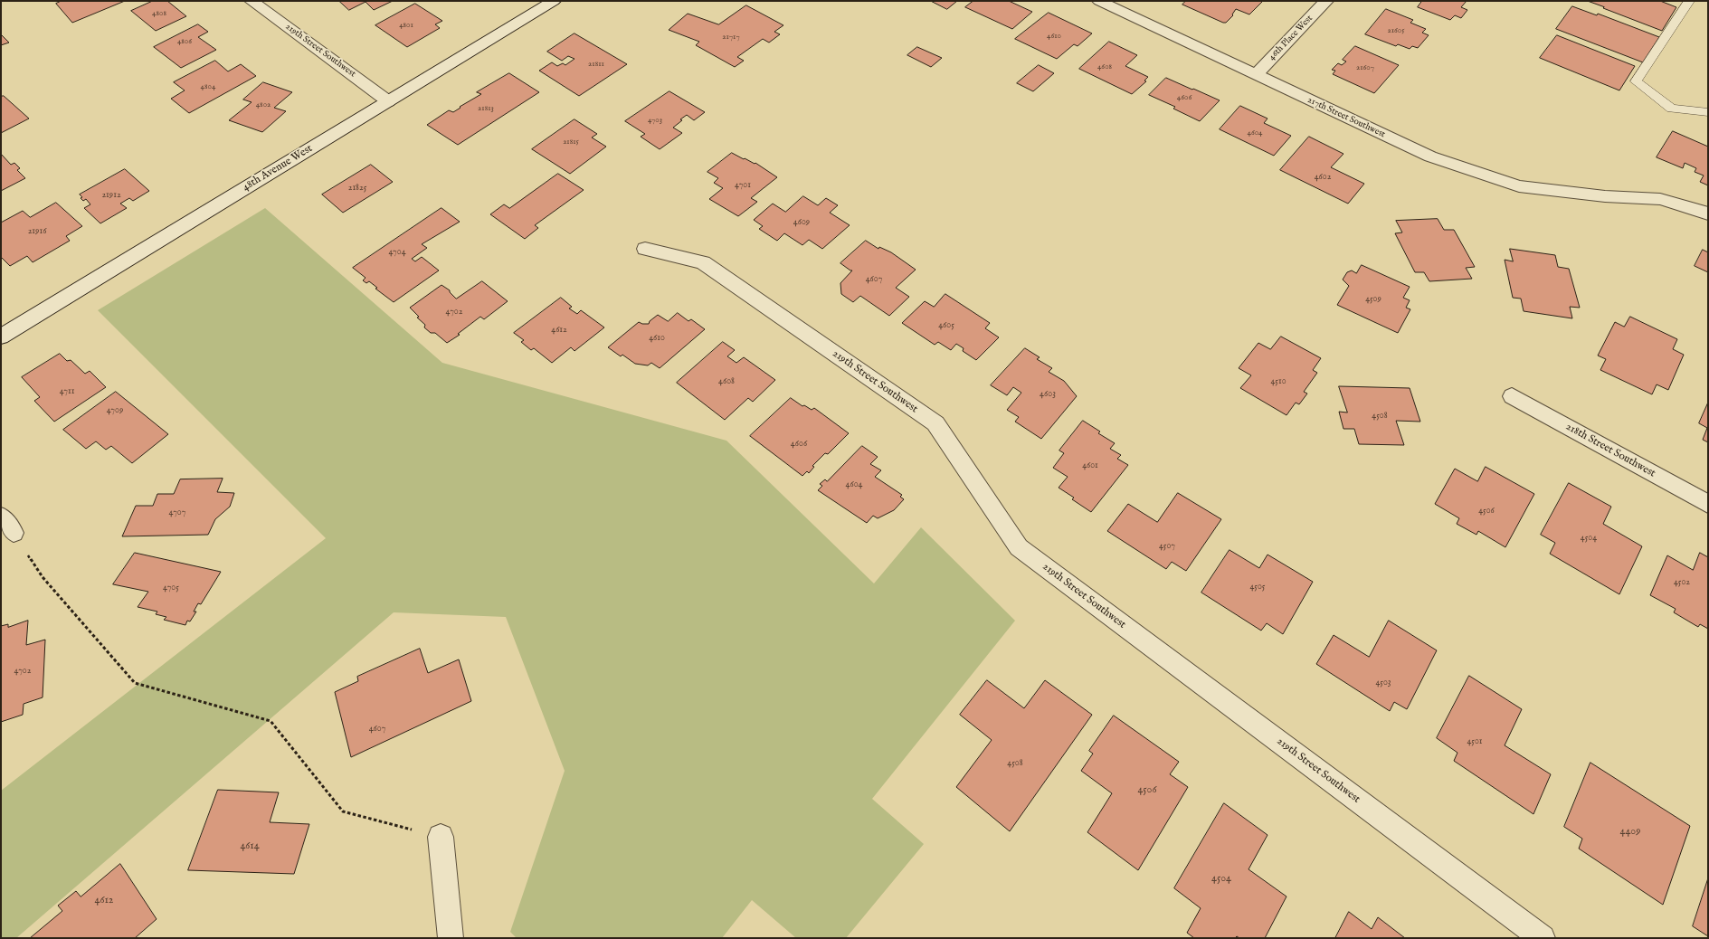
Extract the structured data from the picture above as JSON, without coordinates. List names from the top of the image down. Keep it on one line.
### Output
{"streets":{"street":["46th Place West","219th Street Southwest","217th Street Southwest","48th Avenue West","218th Street Southwest"]},"crossings":[["46th Place West","217th Street Southwest"],["219th Street Southwest","48th Avenue West"]],"house_numbers":["4808","4801","21605","4610","21717","4806","21811","4608","21607","4804","4606","4802","21813","4703","4604","21815","4602","4701","21825","21912","4609","21916","4704","4607","4509","4702","4605","4612","4610","4608","4510","4711","4603","4709","4508","4606","4601","4604","4506","4707","4504","4507","4502","4505","4705","4702","4503","4607","4501","4508","4506","4409","4614","4504","4612"]}
